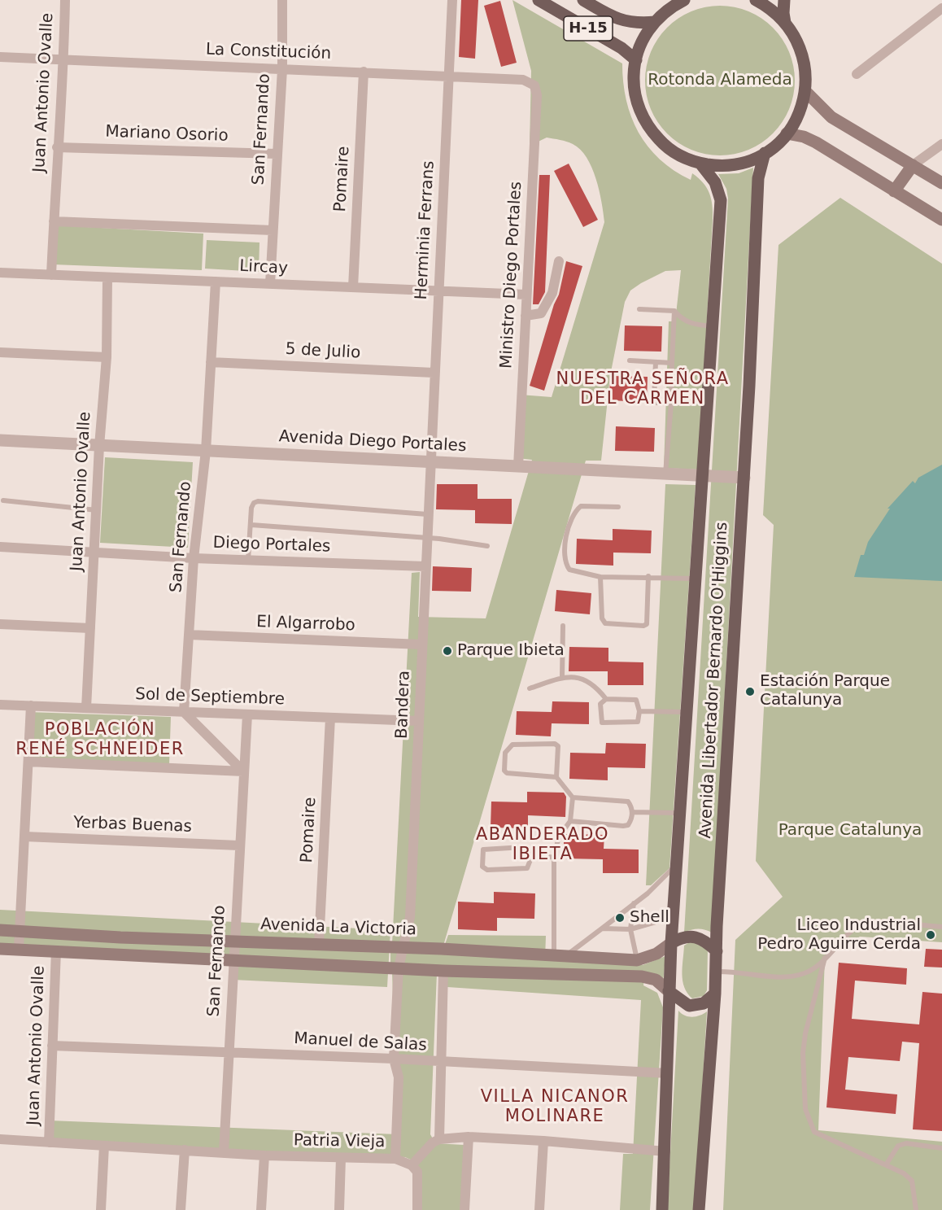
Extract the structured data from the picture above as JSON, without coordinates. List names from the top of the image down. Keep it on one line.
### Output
{"streets":{"main road":["H-15","Avenida Libertador Bernardo O'Higgins","Avenida La Victoria"],"street":["La Constitución","Juan Antonio Ovalle","San Fernando","Mariano Osorio","Pomaire","Herminia Ferrans","Lircay","Ministro Diego Portales","5 de Julio","Avenida Diego Portales","Diego Portales","El Algarrobo","Sol de Septiembre","Bandera","Yerbas Buenas","Manuel de Salas","Patria Vieja"]},"crossings":[["La Constitución","Juan Antonio Ovalle"],["La Constitución","San Fernando"],["La Constitución","Pomaire"],["La Constitución","Herminia Ferrans"],["La Constitución","Ministro Diego Portales"],["Juan Antonio Ovalle","Mariano Osorio"],["Juan Antonio Ovalle","Lircay"],["Juan Antonio Ovalle","Avenida Diego Portales"],["Juan Antonio Ovalle","Diego Portales"],["Juan Antonio Ovalle","Sol de Septiembre"],["Juan Antonio Ovalle","Yerbas Buenas"],["Juan Antonio Ovalle","Avenida La Victoria"],["Juan Antonio Ovalle","Manuel de Salas"],["Juan Antonio Ovalle","Patria Vieja"],["San Fernando","Mariano Osorio"],["San Fernando","Lircay"],["San Fernando","5 de Julio"],["San Fernando","Avenida Diego Portales"],["San Fernando","Diego Portales"],["San Fernando","El Algarrobo"],["San Fernando","Sol de Septiembre"],["San Fernando","Yerbas Buenas"],["San Fernando","Avenida La Victoria"],["San Fernando","Manuel de Salas"],["San Fernando","Patria Vieja"],["Pomaire","Lircay"],["Pomaire","Sol de Septiembre"],["Pomaire","Avenida La Victoria"],["Herminia Ferrans","Lircay"],["Herminia Ferrans","5 de Julio"],["Herminia Ferrans","Avenida Diego Portales"],["Herminia Ferrans","Bandera"],["Lircay","Ministro Diego Portales"],["Ministro Diego Portales","Avenida Diego Portales"],["Avenida Diego Portales","Avenida Libertador Bernardo O'Higgins"],["Avenida Diego Portales","Bandera"],["Diego Portales","Bandera"],["El Algarrobo","Bandera"],["Avenida Libertador Bernardo O'Higgins","Avenida La Victoria"],["Avenida Libertador Bernardo O'Higgins","Manuel de Salas"],["Sol de Septiembre","Bandera"],["Bandera","Avenida La Victoria"],["Bandera","Manuel de Salas"],["Bandera","Patria Vieja"]],"districts":["NUESTRA SEÑORA DEL CARMEN","POBLACIÓN RENÉ SCHNEIDER","ABANDERADO IBIETA","VILLA NICANOR MOLINARE"],"parks":["Rotonda Alameda","Parque Catalunya"],"places":["Parque Ibieta","Estación Parque Catalunya","Shell","Liceo Industrial Pedro Aguirre Cerda"]}
